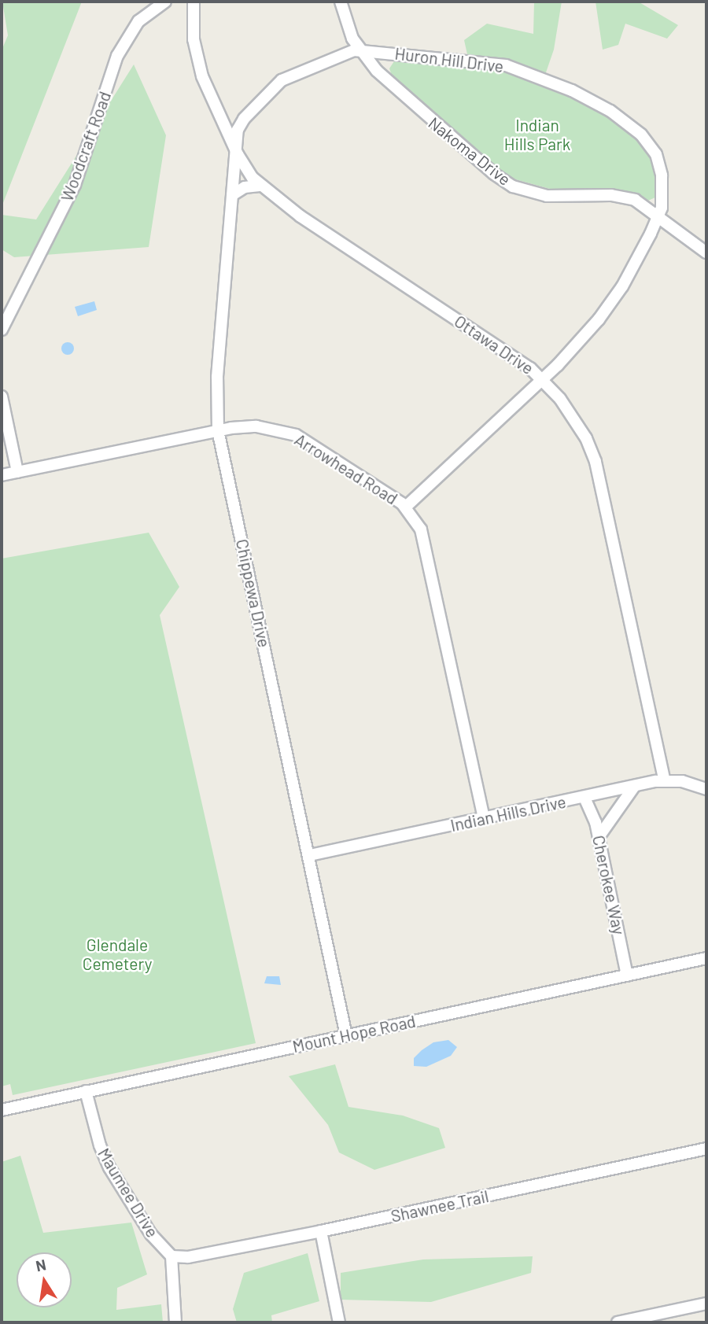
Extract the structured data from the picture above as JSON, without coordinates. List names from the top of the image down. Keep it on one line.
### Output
{"streets":{"street":["Huron Hill Drive","Woodcraft Road","Nakoma Drive","Ottawa Drive","Arrowhead Road","Chippewa Drive","Indian Hills Drive","Cherokee Way","Mount Hope Road","Maumee Drive","Shawnee Trail"]},"crossings":[["Huron Hill Drive","Nakoma Drive"],["Huron Hill Drive","Ottawa Drive"],["Huron Hill Drive","Arrowhead Road"],["Huron Hill Drive","Chippewa Drive"],["Ottawa Drive","Chippewa Drive"],["Ottawa Drive","Indian Hills Drive"],["Arrowhead Road","Chippewa Drive"],["Arrowhead Road","Indian Hills Drive"],["Chippewa Drive","Indian Hills Drive"],["Chippewa Drive","Mount Hope Road"],["Indian Hills Drive","Cherokee Way"],["Cherokee Way","Mount Hope Road"],["Mount Hope Road","Maumee Drive"],["Maumee Drive","Shawnee Trail"]],"parks":["Indian Hills Park","Glendale Cemetery"],"north":"top"}
